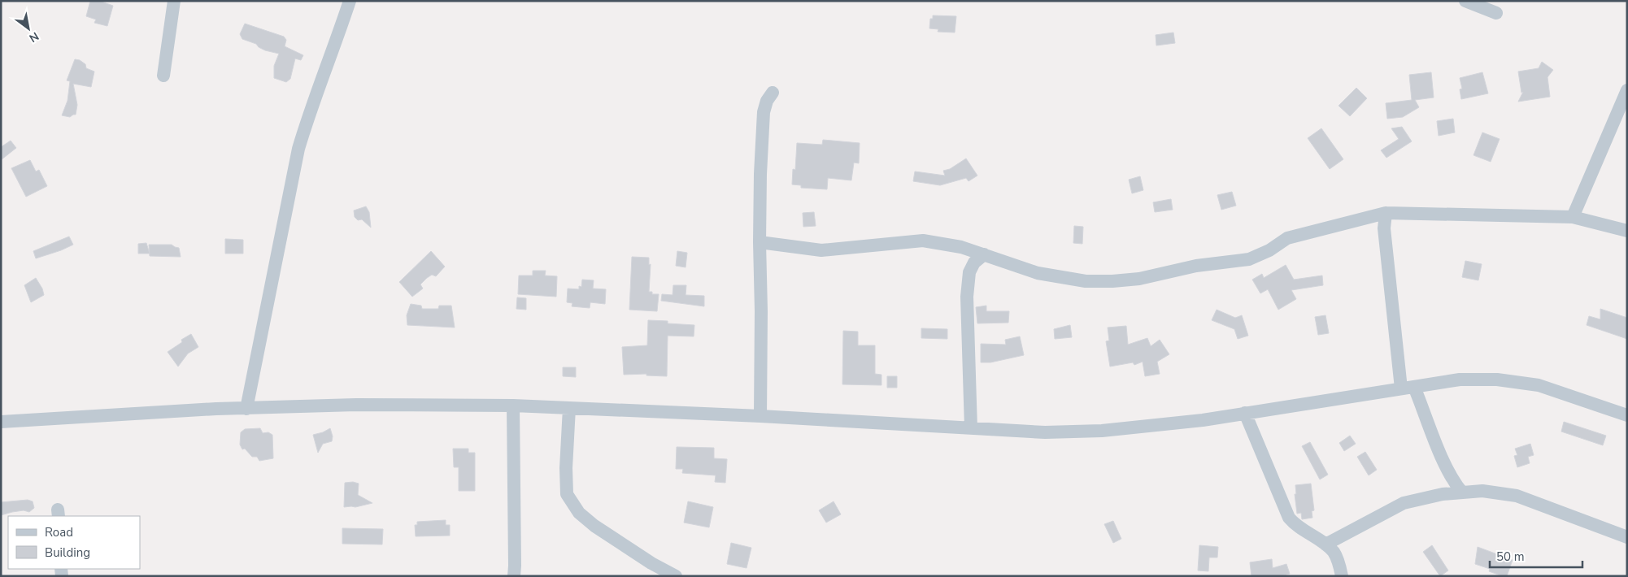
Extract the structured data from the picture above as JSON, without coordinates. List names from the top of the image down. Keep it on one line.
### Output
{"legend":["Road","Building"],"scale_bar":"50 m","north":"bottom right"}
